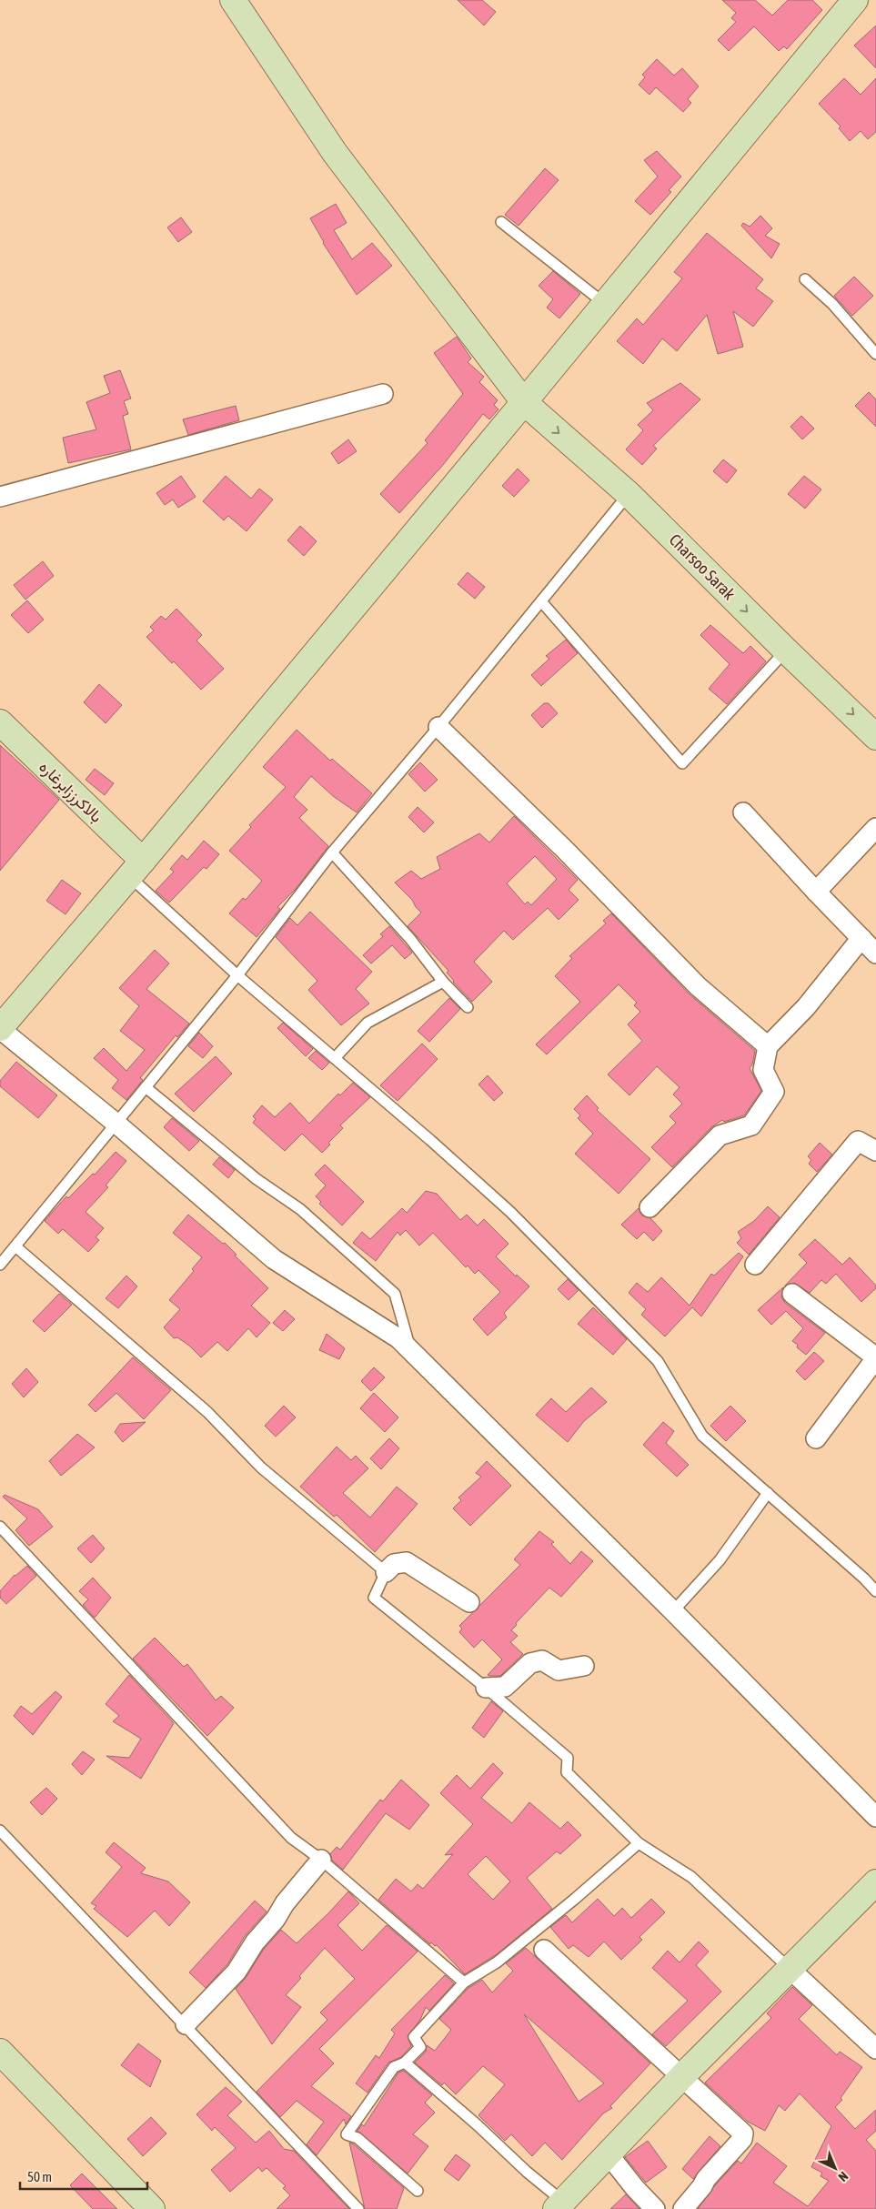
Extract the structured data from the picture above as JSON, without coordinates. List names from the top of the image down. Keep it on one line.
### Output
{"streets":{"main road":["Charsoo Sarak","بالاکرززابرغاره"]},"one_way":["Charsoo Sarak"],"scale_bar":"50 m","north":"bottom right"}
